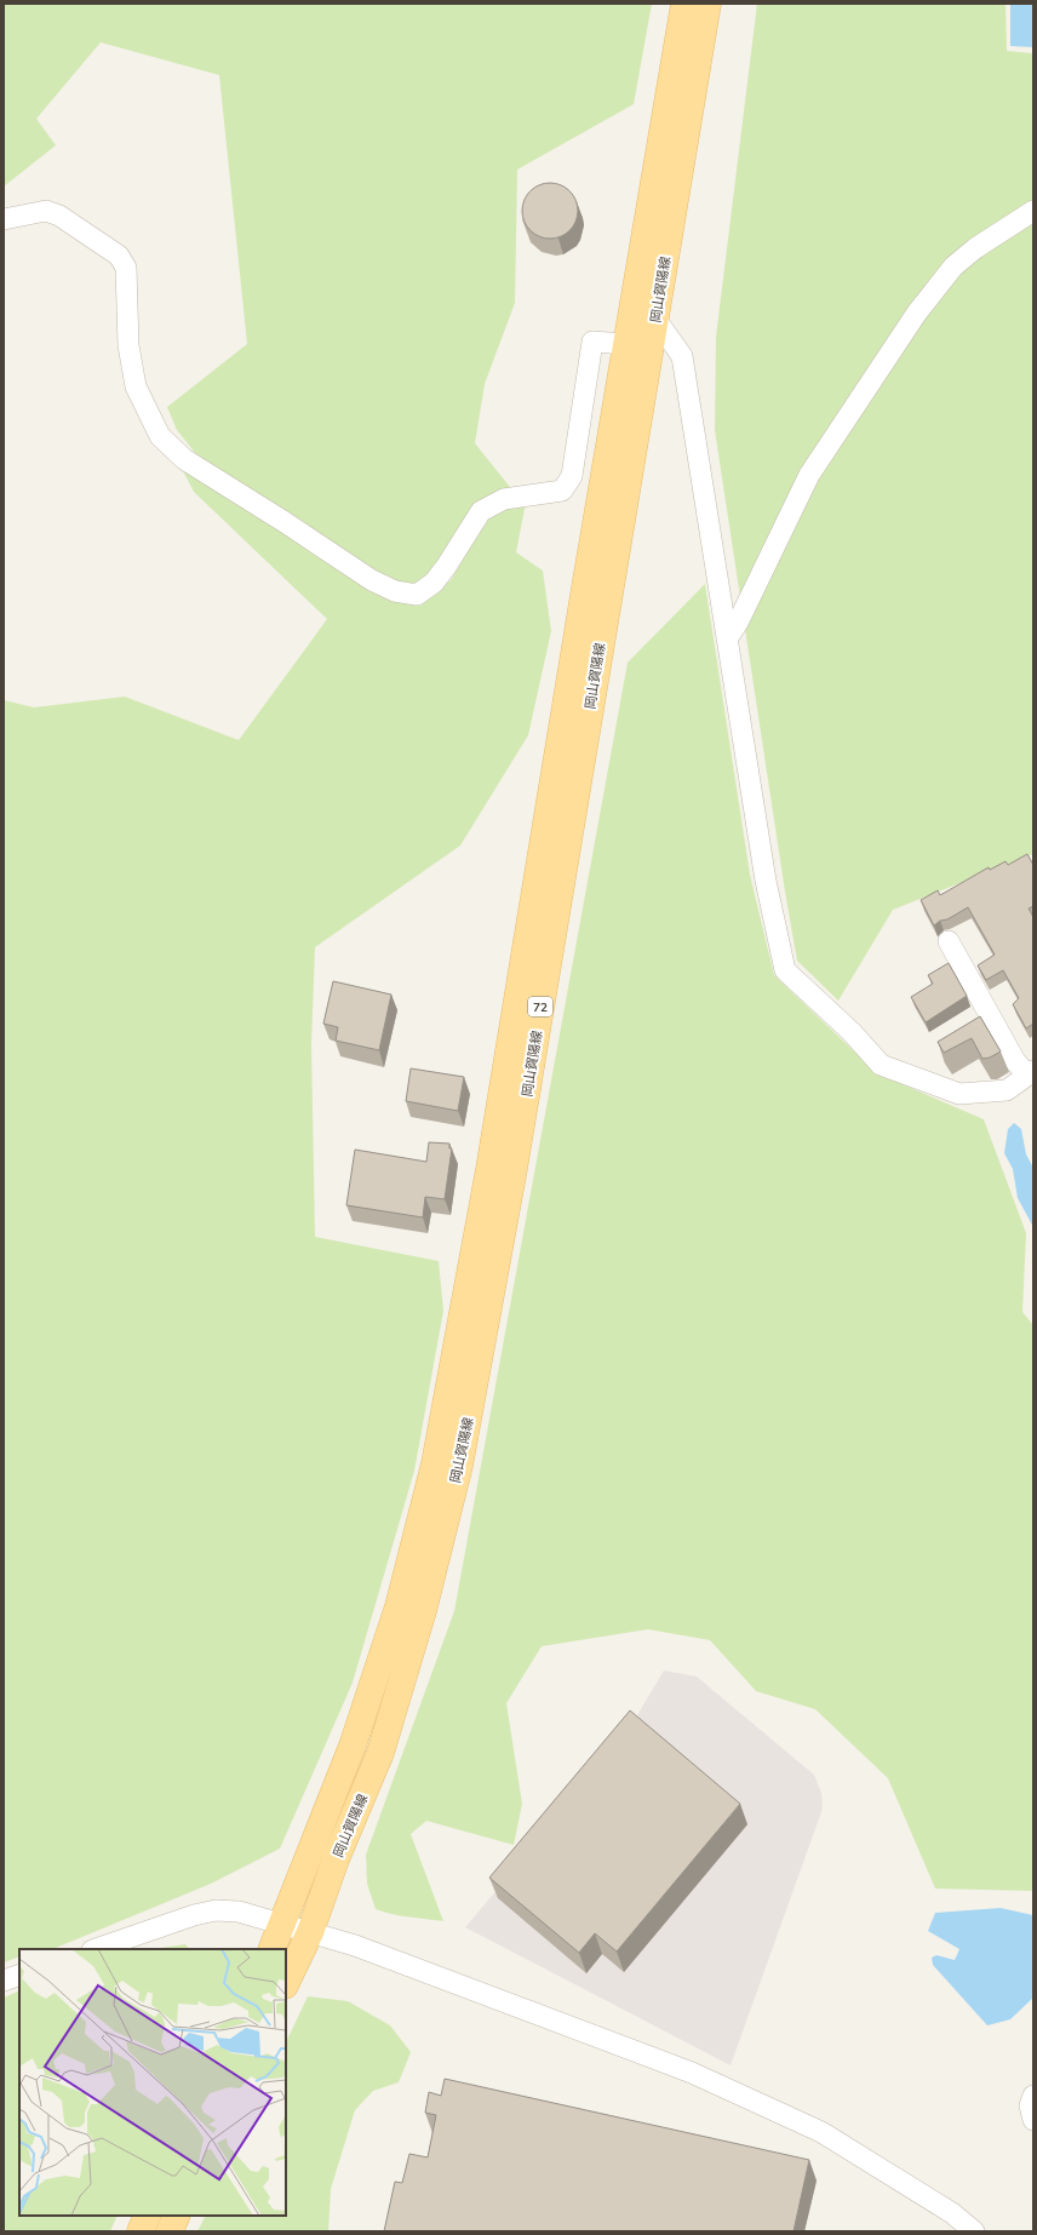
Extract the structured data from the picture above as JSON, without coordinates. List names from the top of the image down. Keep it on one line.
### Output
{"streets":{"main road":["岡山賀陽線","72"]}}
